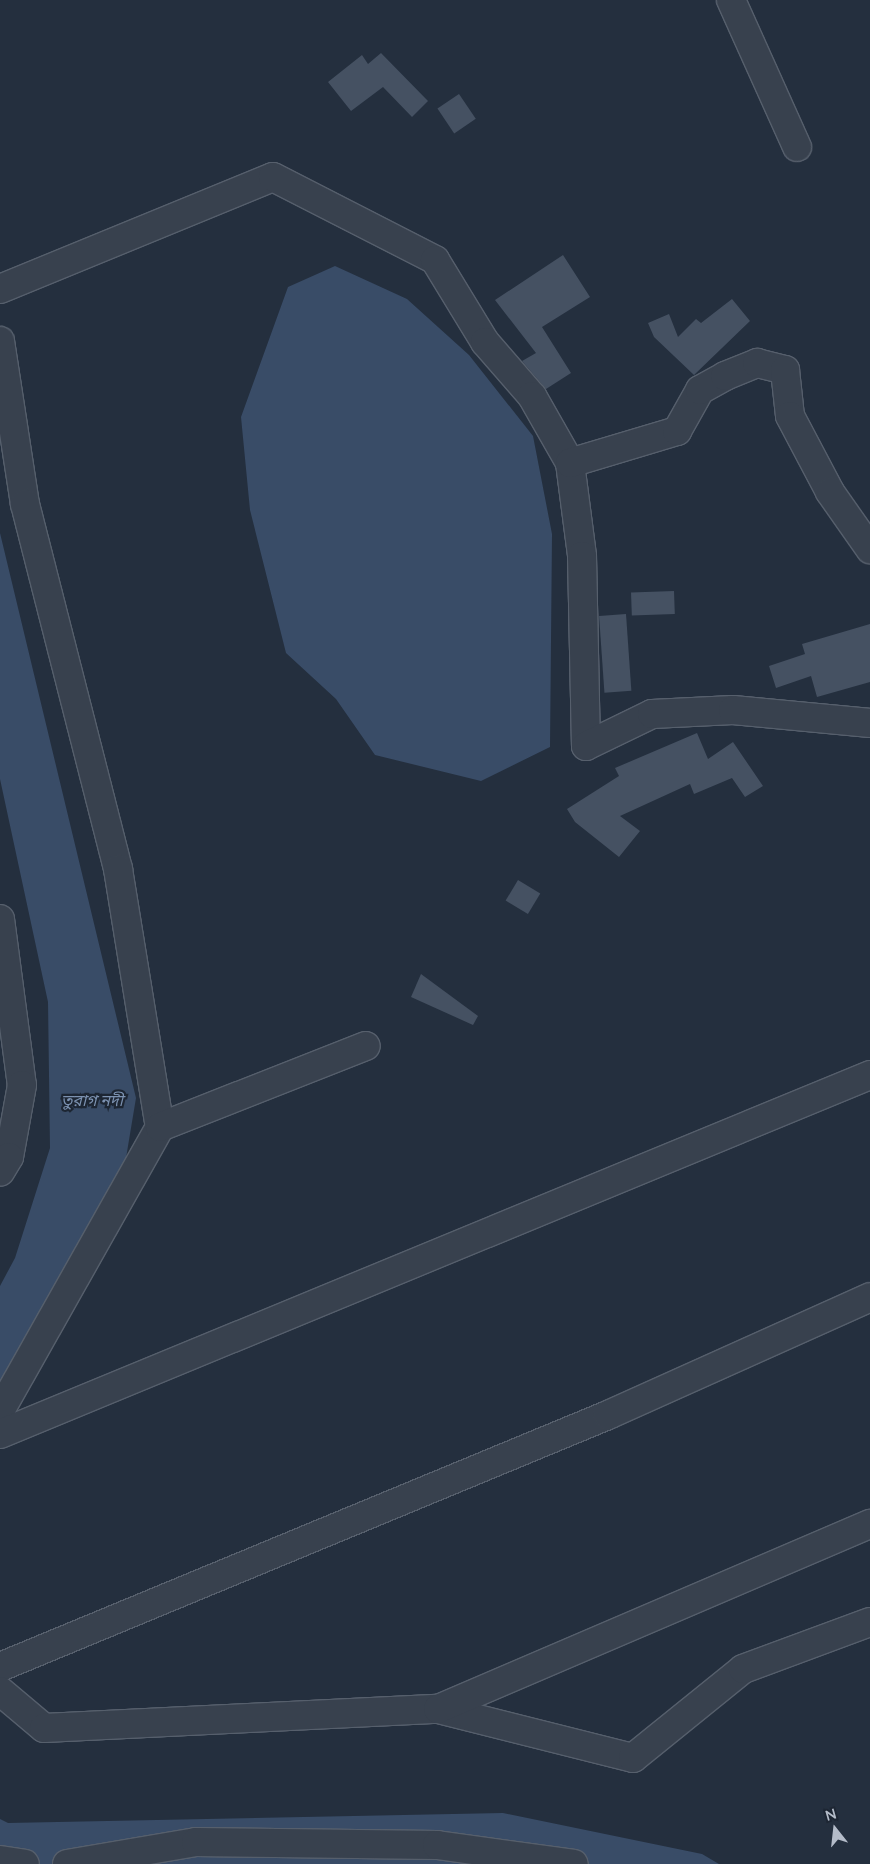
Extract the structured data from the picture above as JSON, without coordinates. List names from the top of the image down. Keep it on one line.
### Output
{"water":["তুরাগ নদী"],"north":"top"}
